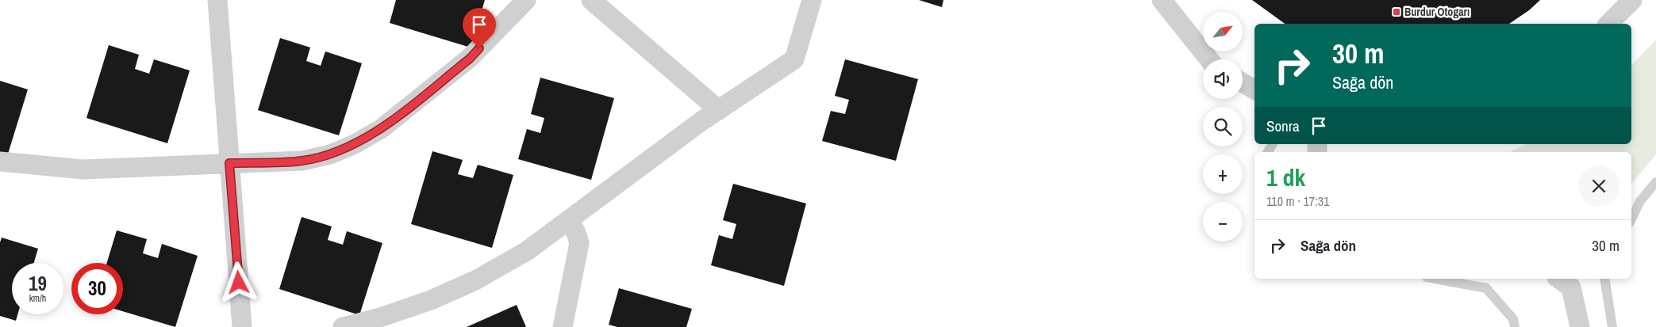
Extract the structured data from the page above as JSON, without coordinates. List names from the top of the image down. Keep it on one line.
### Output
{"places":{"transit":["Burdur Otogarı"]},"north":"top right","page":{"map_buttons":["+","−"],"turn":["30 m","Sağa dön"],"then":"Sonra","heading":["1 dk","110 m · 17:31"],"list":[{"name":"Sağa dön","value":"30 m"}],"speed":"19 km/h","limit":"30"}}
